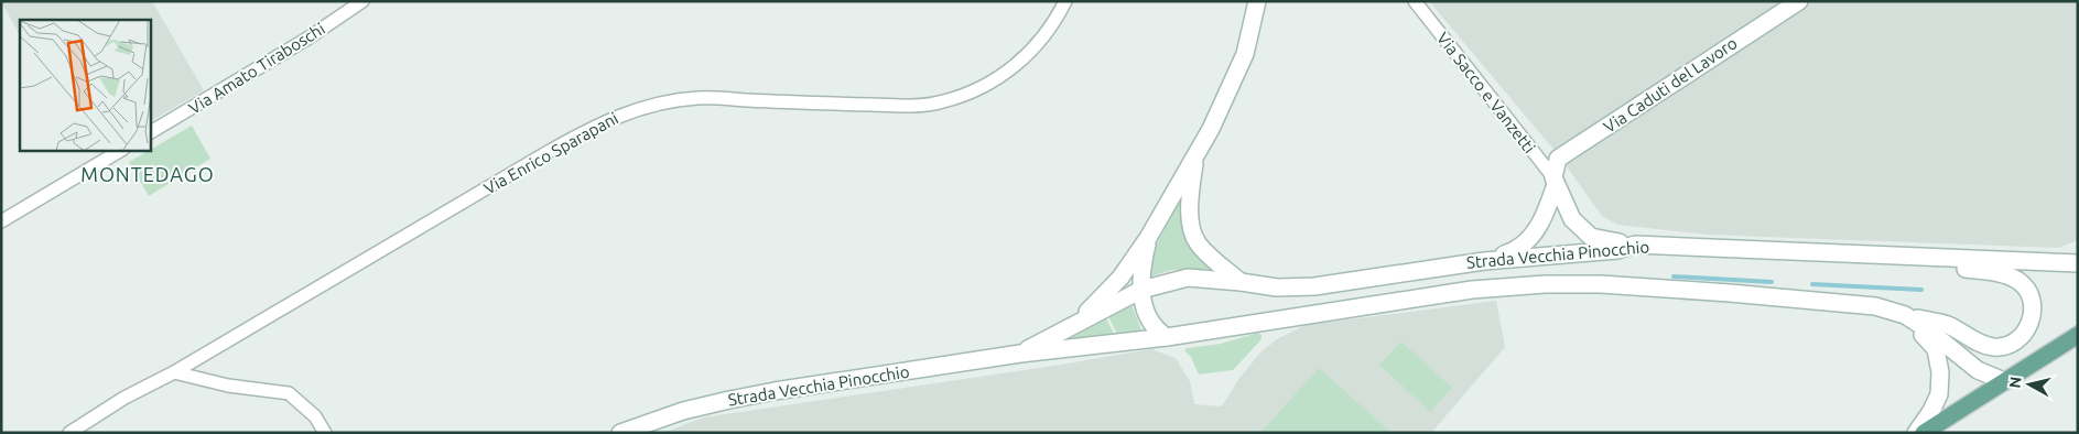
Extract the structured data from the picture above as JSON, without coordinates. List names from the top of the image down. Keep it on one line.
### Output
{"streets":{"street":["Via Amato Tiraboschi","Via Caduti del Lavoro","Via Sacco e Vanzetti","Via Enrico Sparapani","Strada Vecchia Pinocchio"]},"crossings":[["Via Caduti del Lavoro","Via Sacco e Vanzetti"],["Via Sacco e Vanzetti","Strada Vecchia Pinocchio"]],"districts":["MONTEDAGO"],"north":"left"}
